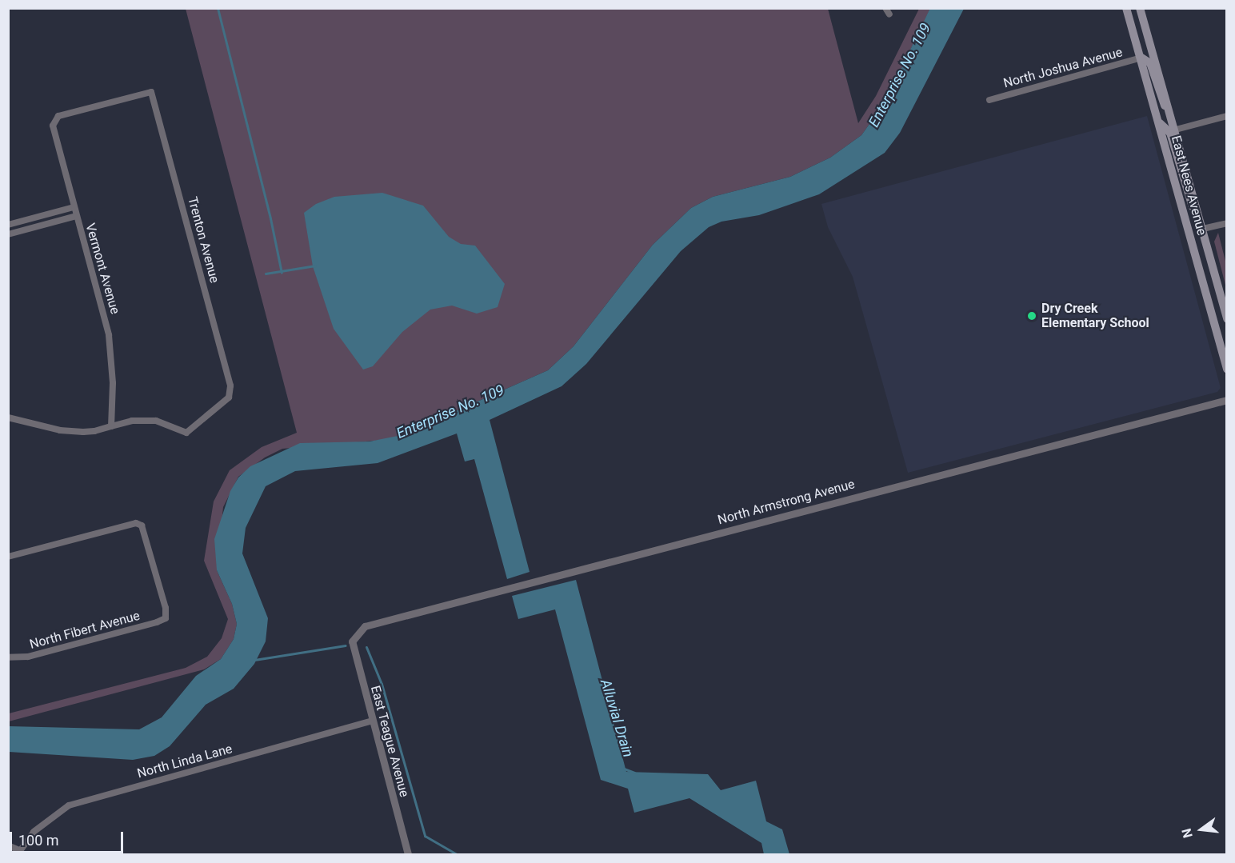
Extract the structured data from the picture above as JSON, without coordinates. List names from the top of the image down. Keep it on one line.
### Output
{"streets":{"main road":["East Nees Avenue"],"street":["North Joshua Avenue","Trenton Avenue","Vermont Avenue","North Armstrong Avenue","North Fibert Avenue","East Teague Avenue","North Linda Lane"]},"crossings":[["North Joshua Avenue","East Nees Avenue"],["Trenton Avenue","Vermont Avenue"],["North Armstrong Avenue","East Teague Avenue"],["East Teague Avenue","North Linda Lane"]],"water":["Enterprise No. 109","Alluvial Drain"],"places":["Dry Creek Elementary School"],"scale_bar":"100 m","north":"left"}
